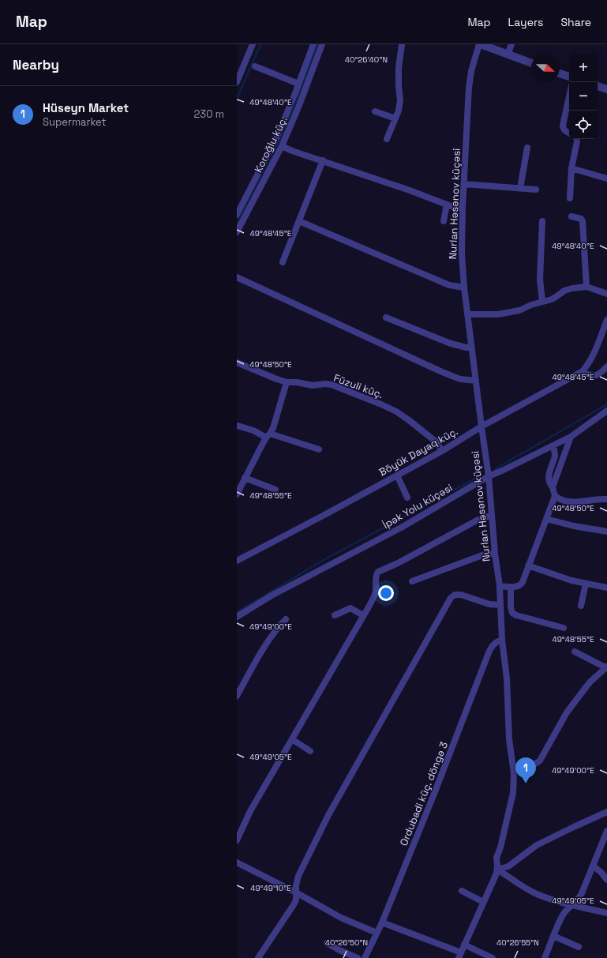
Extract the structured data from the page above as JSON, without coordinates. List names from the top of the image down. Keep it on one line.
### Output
{"streets":{"street":["Koroğlu küç.","Nurlan Həsənov küçəsi","Füzuli küç.","Böyük Dayaq küç.","İpək Yolu küçəsi","Ordubadi küç. döngə 3"]},"crossings":[["Nurlan Həsənov küçəsi","Böyük Dayaq küç."],["Nurlan Həsənov küçəsi","İpək Yolu küçəsi"],["Nurlan Həsənov küçəsi","Ordubadi küç. döngə 3"],["Füzuli küç.","Böyük Dayaq küç."]],"north":"right","page":{"header":"Map","nav":["Map","Layers","Share"],"heading":"Nearby","map_buttons":["+","−"],"list":[{"mark":"1","name":"Hüseyn Market","note":"Supermarket","value":"230 m"}],"pins":"1"},"coordinates":["40°26'40\"N","49°48'40\"E","49°48'45\"E","49°48'50\"E","49°48'55\"E","49°49'00\"E","49°49'05\"E","49°49'10\"E","40°26'50\"N","40°26'55\"N"]}
